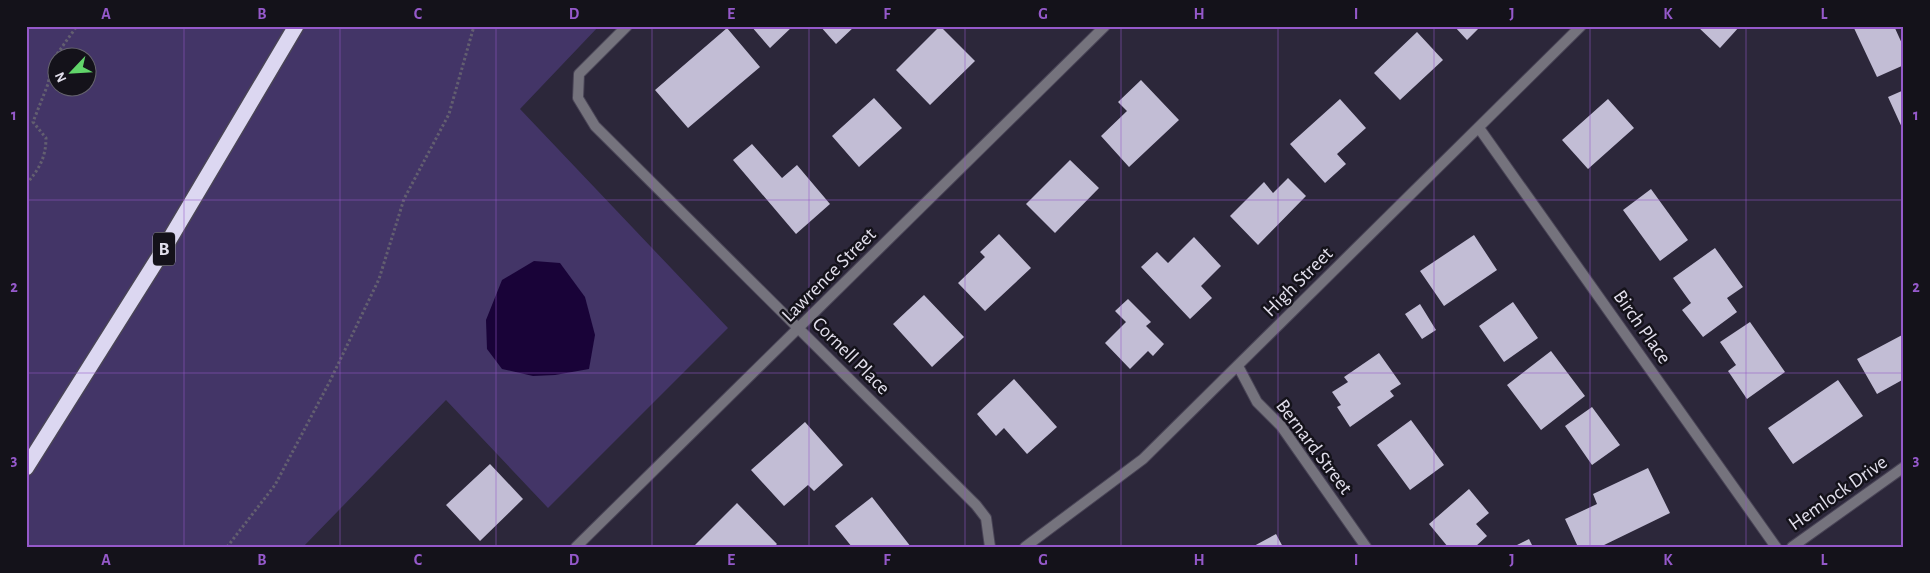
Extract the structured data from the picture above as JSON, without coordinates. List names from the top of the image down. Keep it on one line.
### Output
{"streets":{"highway":["B"],"street":["Lawrence Street","High Street","Birch Place","Cornell Place","Bernard Street","Hemlock Drive"]},"crossings":[["Lawrence Street","Cornell Place"],["High Street","Birch Place"],["High Street","Bernard Street"]],"north":"bottom left","grid":{"columns":["A","B","C","D","E","F","G","H","I","J","K","L"],"rows":["1","2","3"]}}
